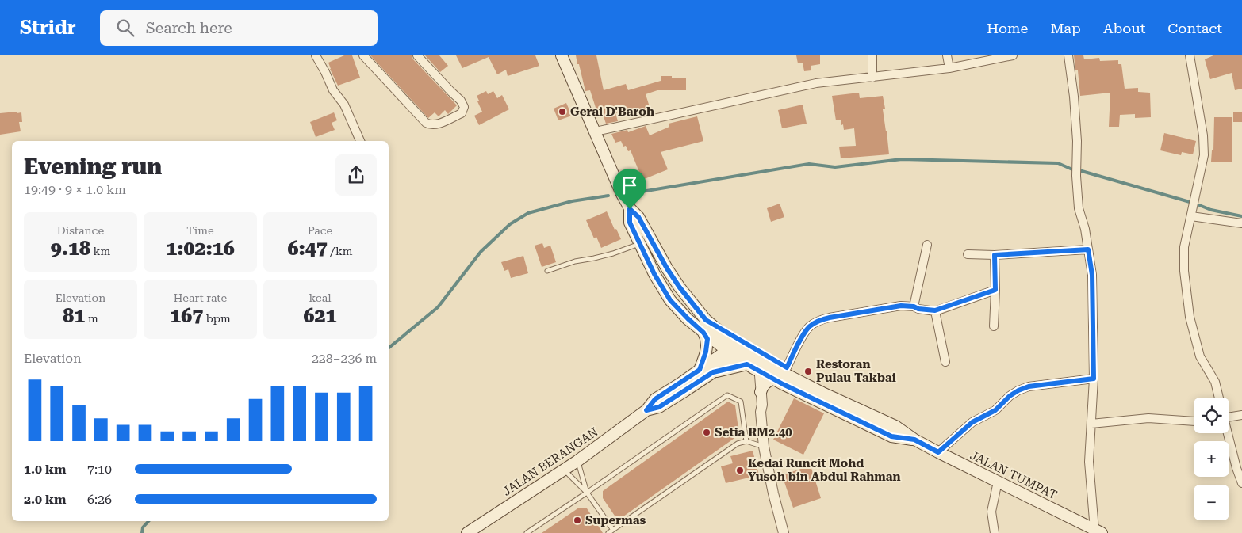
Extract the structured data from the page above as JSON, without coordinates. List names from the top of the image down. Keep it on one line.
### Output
{"streets":{"main road":["JALAN BERANGAN","JALAN TUMPAT"]},"crossings":[["JALAN BERANGAN","JALAN TUMPAT"]],"places":["Gerai D'Baroh","Restoran Pulau Takbai","Setia RM2.40","Kedai Runcit Mohd Yusoh bin Abdul Rahman","Supermas"],"page":{"header":"Stridr","search":"Search here","nav":["Home","Map","About","Contact"],"heading":["Evening run","19:49 · 9 × 1.0 km"],"stats":[["Distance","9.18 km"],["Time","1:02:16"],["Pace","6:47 /km"],["Elevation","81 m"],["Heart rate","167 bpm"],["kcal","621"]],"chart":["Elevation","228–236 m"],"map_buttons":["+","−"],"list":[{"name":"1.0 km","note":"7:10"},{"name":"2.0 km","note":"6:26"}]}}
